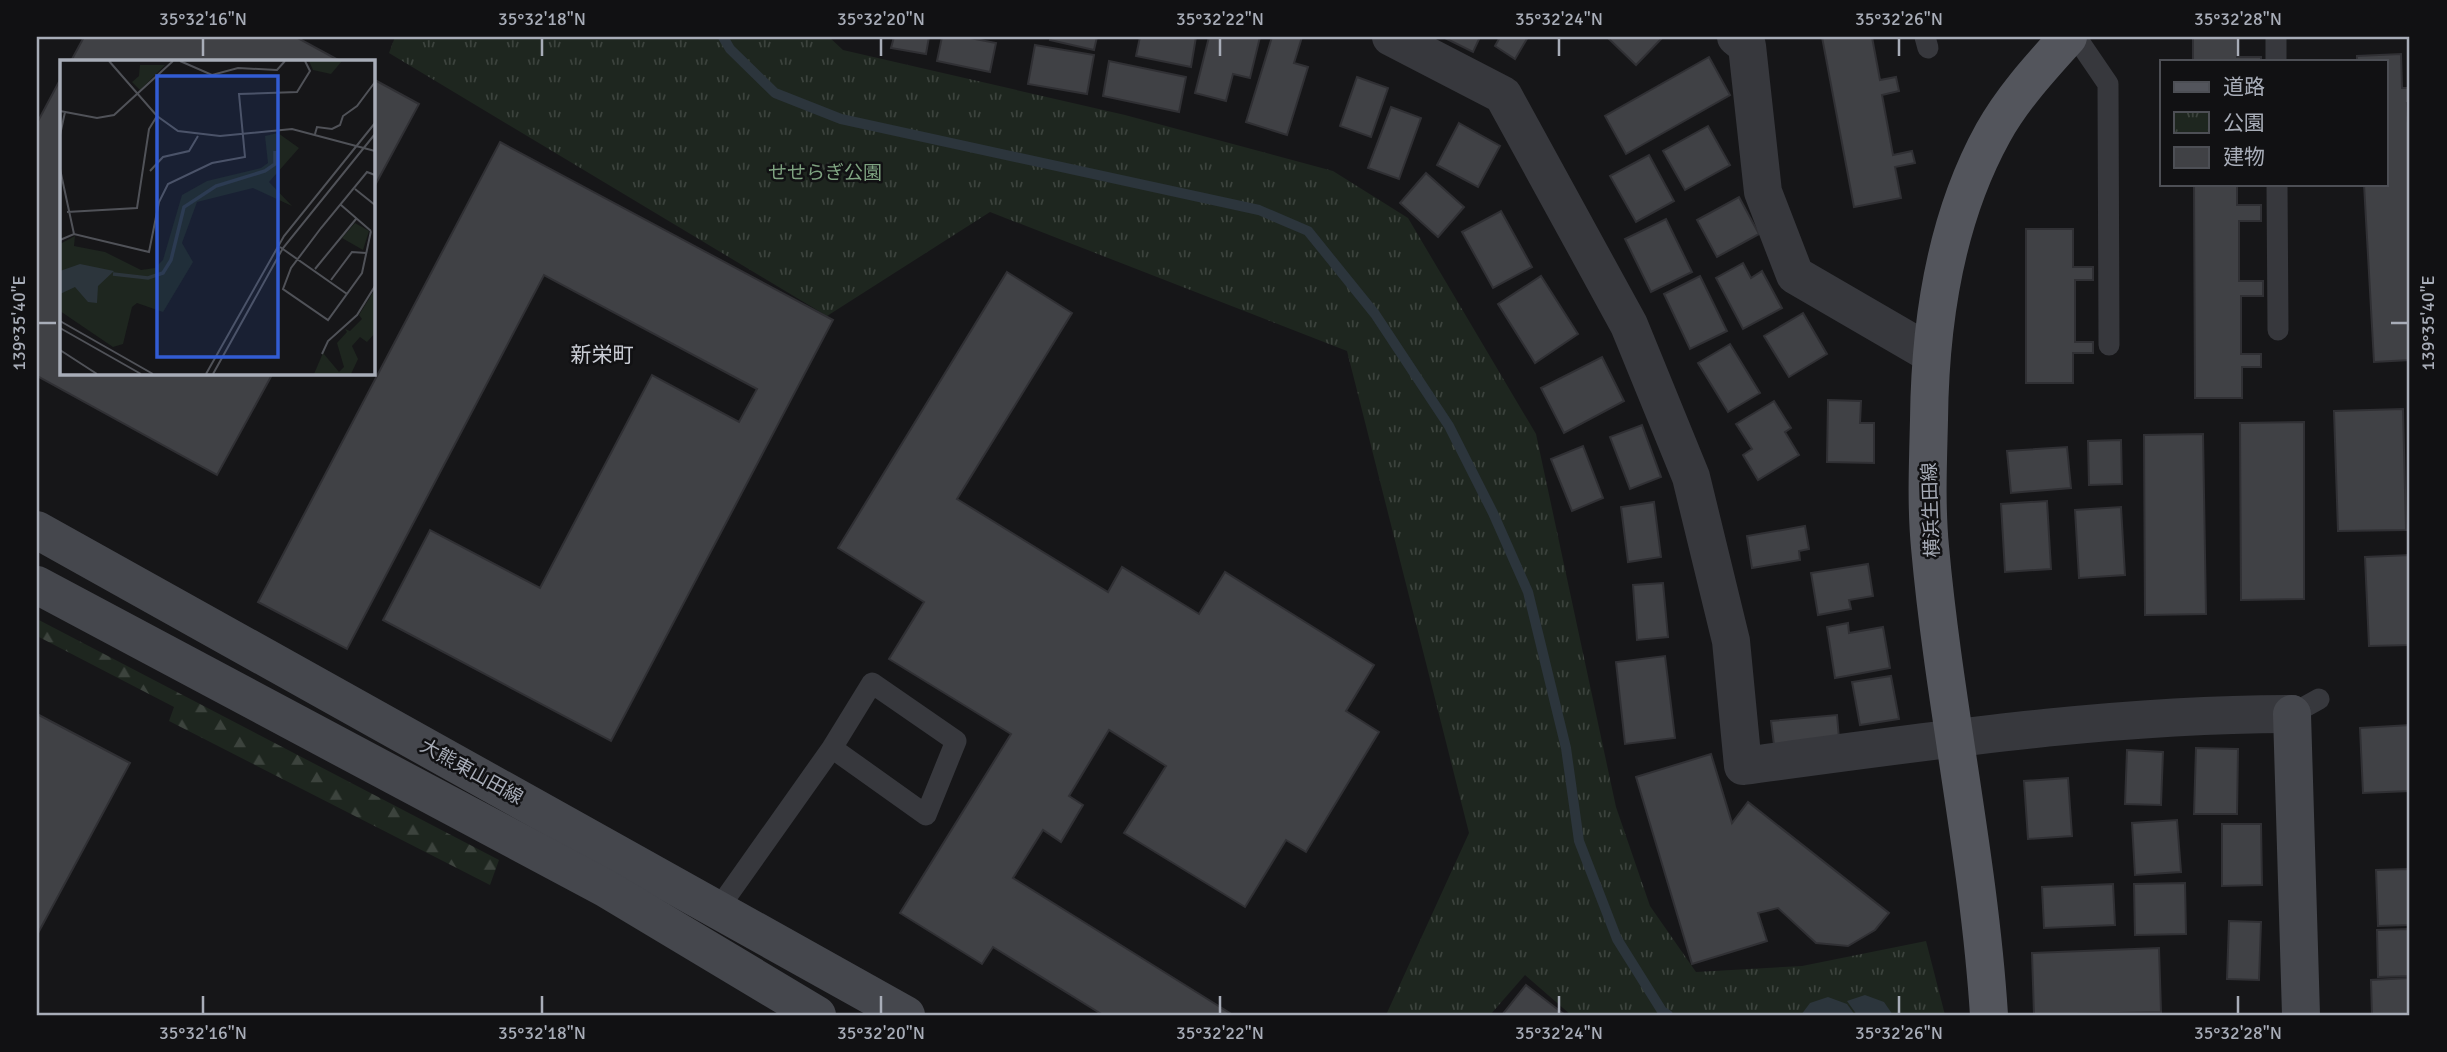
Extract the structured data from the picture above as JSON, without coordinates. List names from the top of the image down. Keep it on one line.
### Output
{"streets":{"main road":["横浜生田線"],"street":["大熊東山田線"]},"districts":["新栄町"],"parks":["せせらぎ公園"],"legend":["道路","公園","建物"],"coordinates":["35°32'16\"N","35°32'18\"N","35°32'20\"N","35°32'22\"N","35°32'24\"N","35°32'26\"N","35°32'28\"N","139°35'40\"E"]}
